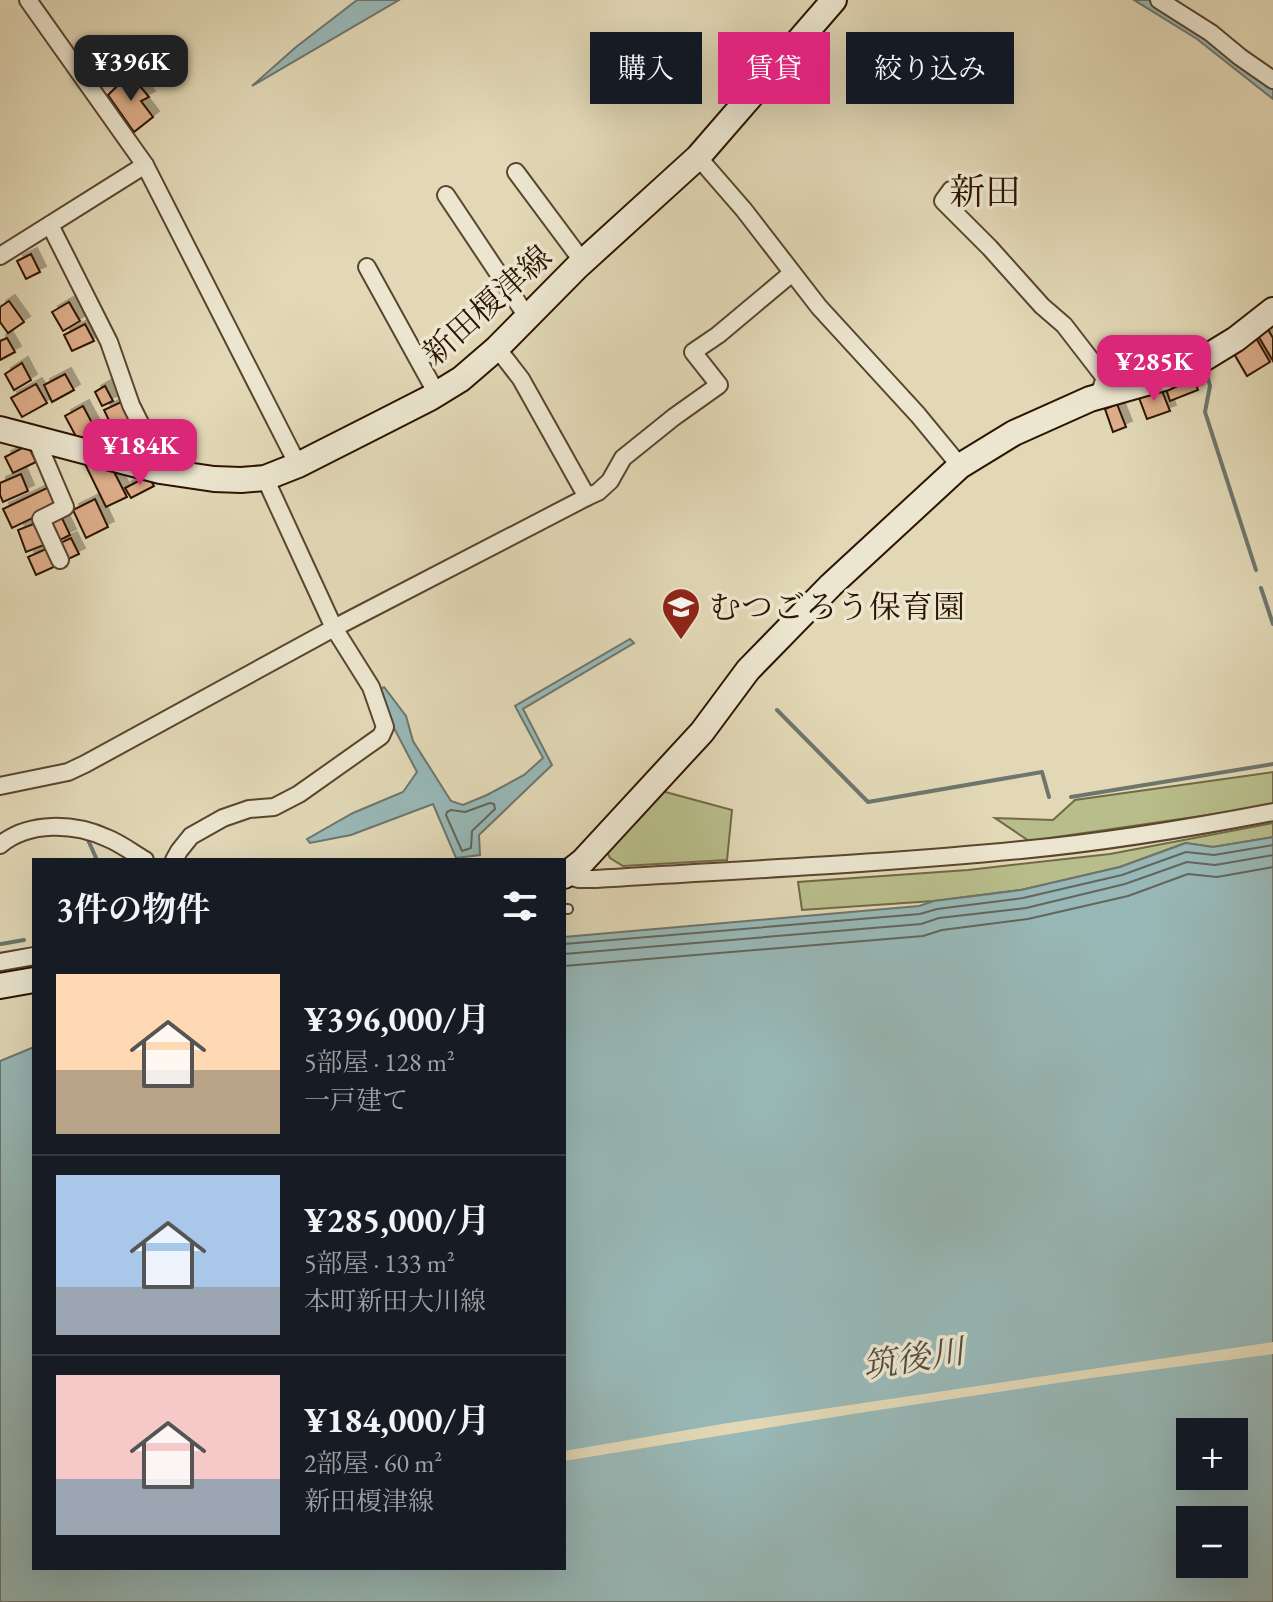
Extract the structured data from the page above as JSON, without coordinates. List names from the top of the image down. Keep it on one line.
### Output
{"streets":{"main road":["新田榎津線"]},"districts":["新田"],"water":["筑後川"],"places":{"school or university":["むつごろう保育園"]},"page":{"chip":["購入","賃貸","絞り込み"],"price":["¥396K","¥285K","¥184K"],"heading":"3件の物件","list":[{"name":"¥396,000/月","note":"5部屋 · 128 m² · 一戸建て"},{"name":"¥285,000/月","note":"5部屋 · 133 m² · 本町新田大川線"},{"name":"¥184,000/月","note":"2部屋 · 60 m² · 新田榎津線"}],"map_buttons":["+","−"]}}
